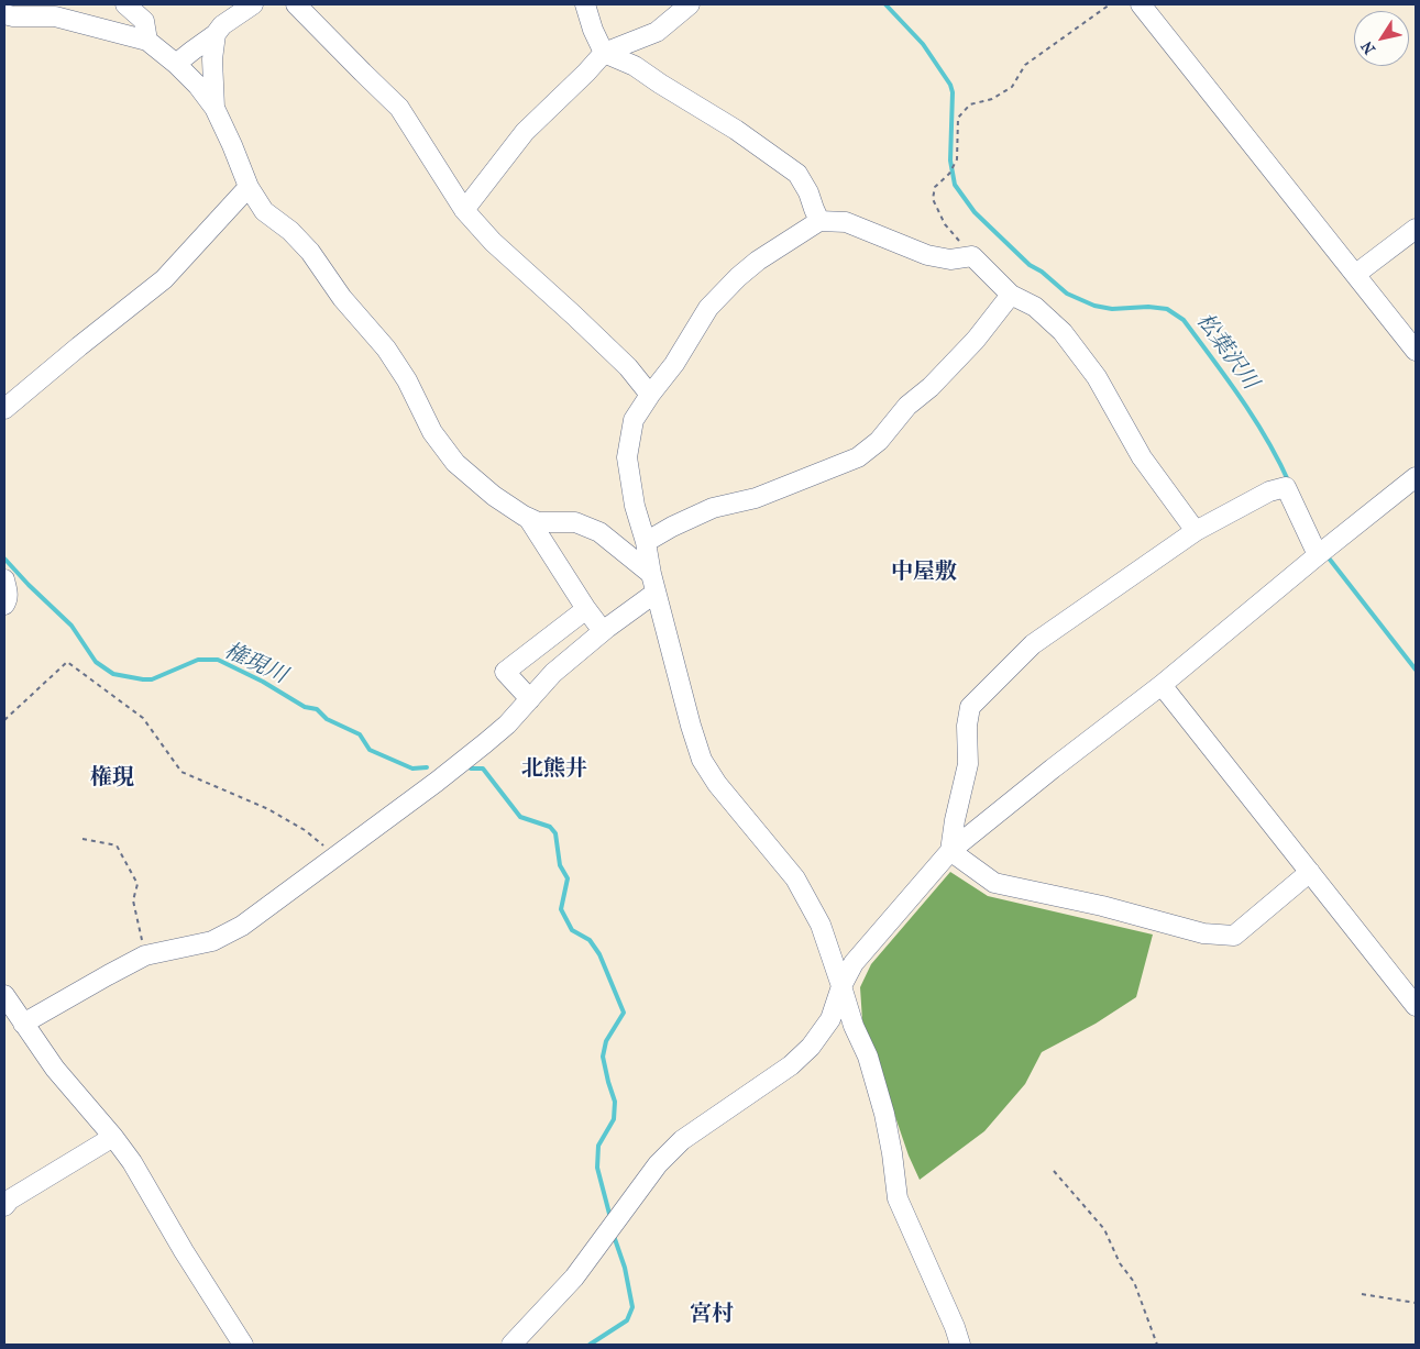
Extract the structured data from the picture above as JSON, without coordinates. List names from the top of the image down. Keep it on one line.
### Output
{"districts":["中屋敷","北熊井","権現","宮村"],"water":["松葉沢川","権現川"],"north":"bottom left"}
